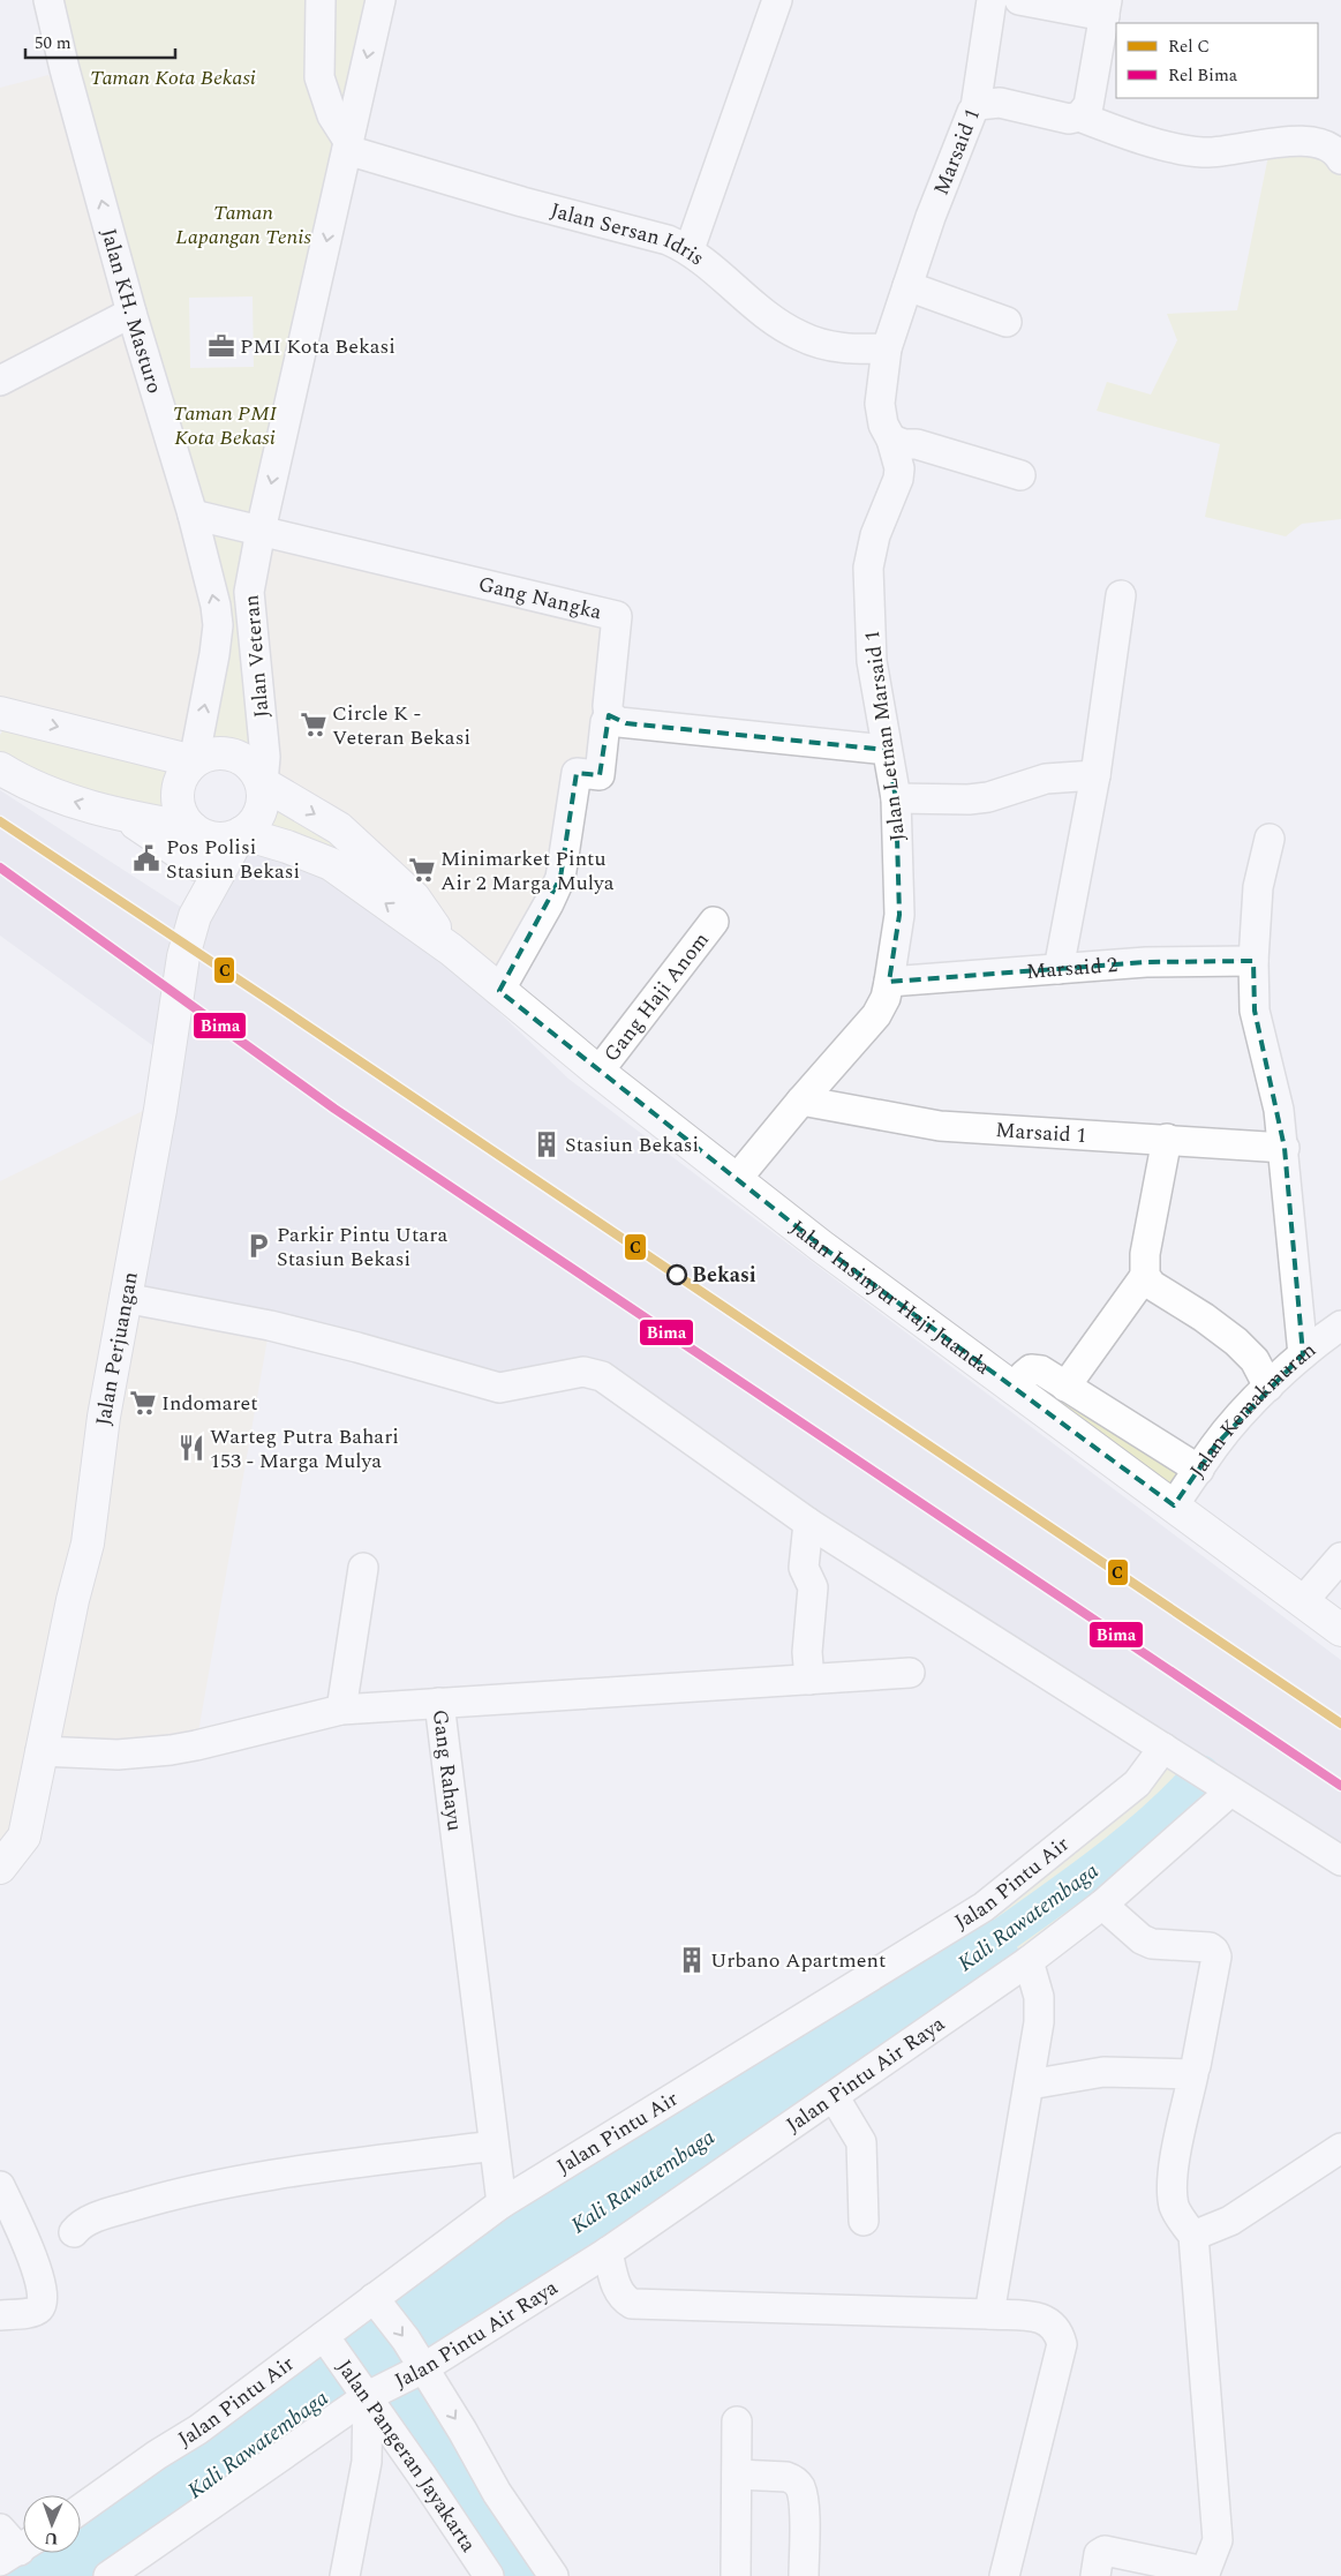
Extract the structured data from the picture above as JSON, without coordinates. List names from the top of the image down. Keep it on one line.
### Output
{"streets":{"main road":["Jalan Insinyur Haji Juanda","Jalan Perjuangan"],"street":["Marsaid 1","Jalan Sersan Idris","Jalan KH. Masturo","Gang Nangka","Jalan Veteran","Jalan Letnan Marsaid 1","Marsaid 2","Gang Haji Anom","Jalan Kemakmuran","Gang Rahayu","Jalan Pintu Air","Jalan Pintu Air Raya","Jalan Pangeran Jayakarta"]},"crossings":[["Marsaid 1","Jalan Sersan Idris"],["Marsaid 1","Jalan Letnan Marsaid 1"],["Jalan Sersan Idris","Jalan Veteran"],["Jalan Sersan Idris","Jalan Letnan Marsaid 1"],["Jalan KH. Masturo","Jalan Veteran"],["Jalan KH. Masturo","Jalan Insinyur Haji Juanda"],["Jalan KH. Masturo","Jalan Perjuangan"],["Gang Nangka","Jalan Veteran"],["Jalan Veteran","Jalan Insinyur Haji Juanda"],["Jalan Veteran","Jalan Perjuangan"],["Jalan Letnan Marsaid 1","Marsaid 2"],["Jalan Letnan Marsaid 1","Jalan Insinyur Haji Juanda"],["Gang Haji Anom","Jalan Insinyur Haji Juanda"],["Jalan Insinyur Haji Juanda","Jalan Perjuangan"],["Jalan Insinyur Haji Juanda","Jalan Kemakmuran"],["Jalan Perjuangan","Gang Rahayu"],["Gang Rahayu","Jalan Pintu Air"],["Jalan Pintu Air","Jalan Pangeran Jayakarta"],["Jalan Pintu Air Raya","Jalan Pangeran Jayakarta"]],"one_way":["Jalan KH. Masturo","Jalan Veteran"],"water":["Kali Rawatembaga"],"parks":["Taman Kota Bekasi","Taman Lapangan Tenis","Taman PMI Kota Bekasi"],"places":{"office":["PMI Kota Bekasi"],"supermarket":["Circle K - Veteran Bekasi","Minimarket Pintu Air 2 Marga Mulya","Indomaret"],"public building":["Pos Polisi Stasiun Bekasi"],"building":["Stasiun Bekasi","Urbano Apartment"],"parking":["Parkir Pintu Utara Stasiun Bekasi"],"other":["Bekasi"],"restaurant":["Warteg Putra Bahari 153 - Marga Mulya"]},"lines":["rail line C","rail line Bima"],"legend":["Rel C","Rel Bima"],"scale_bar":"50 m","north":"bottom"}
